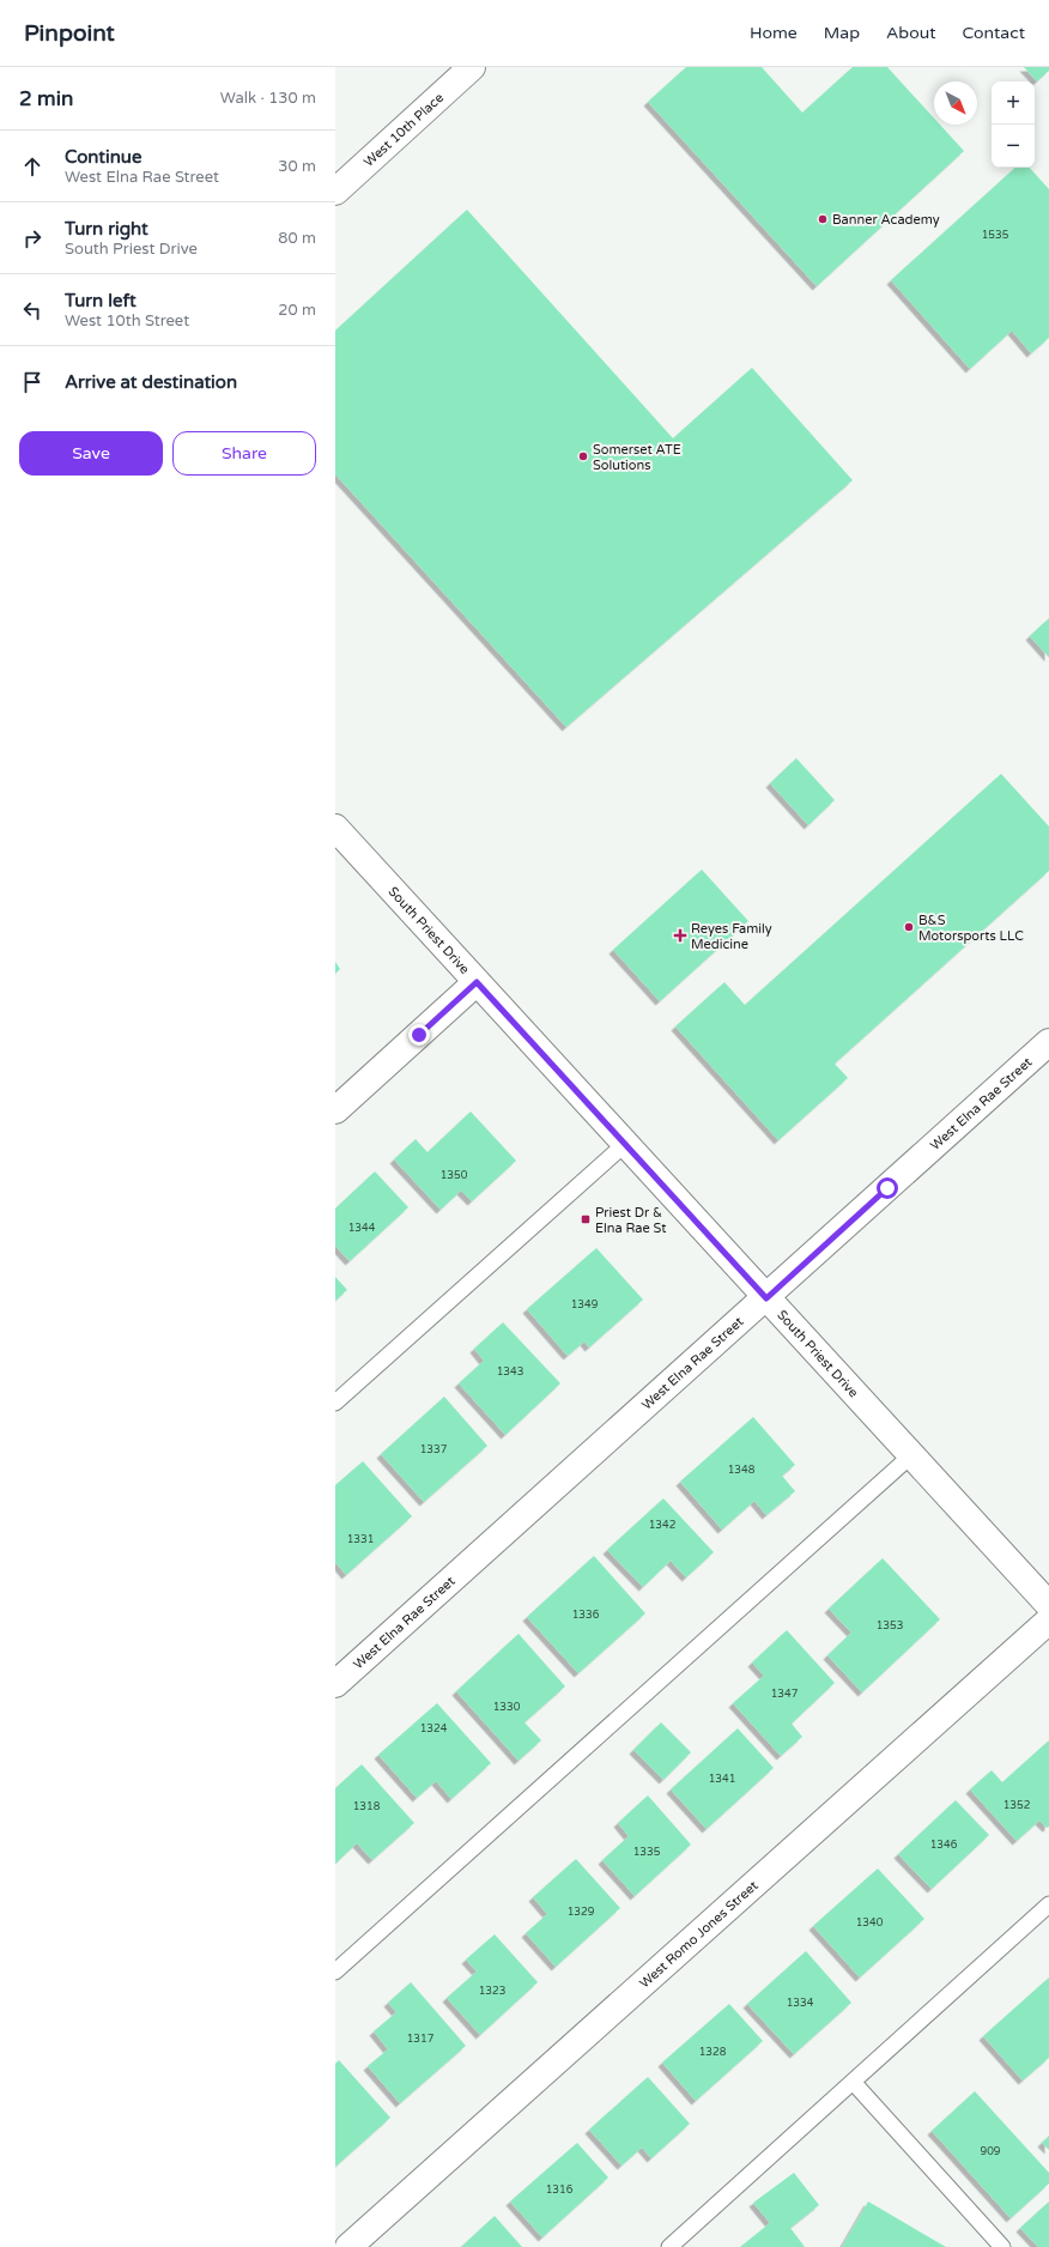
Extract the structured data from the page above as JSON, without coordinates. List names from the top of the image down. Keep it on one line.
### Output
{"streets":{"street":["West 10th Place","South Priest Drive","West Elna Rae Street","West Romo Jones Street"]},"crossings":[["South Priest Drive","West Elna Rae Street"]],"places":{"other":["Banner Academy","Somerset ATE Solutions","B&S Motorsports LLC"],"health":["Reyes Family Medicine"],"transit":["Priest Dr & Elna Rae St"]},"house_numbers":["1535","1350","1344","1349","1343","1337","1348","1342","1331","1336","1353","1347","1330","1324","1341","1352","1318","1346","1335","1329","1340","1323","1334","1317","1328","909","1316"],"north":"bottom right","page":{"header":"Pinpoint","nav":["Home","Map","About","Contact"],"heading":["2 min","Walk · 130 m"],"map_buttons":["+","−"],"list":[["Continue","West Elna Rae Street","30 m"],["Turn right","South Priest Drive","80 m"],["Turn left","West 10th Street","20 m"],"Arrive at destination"],"buttons":["Save","Share"]}}
